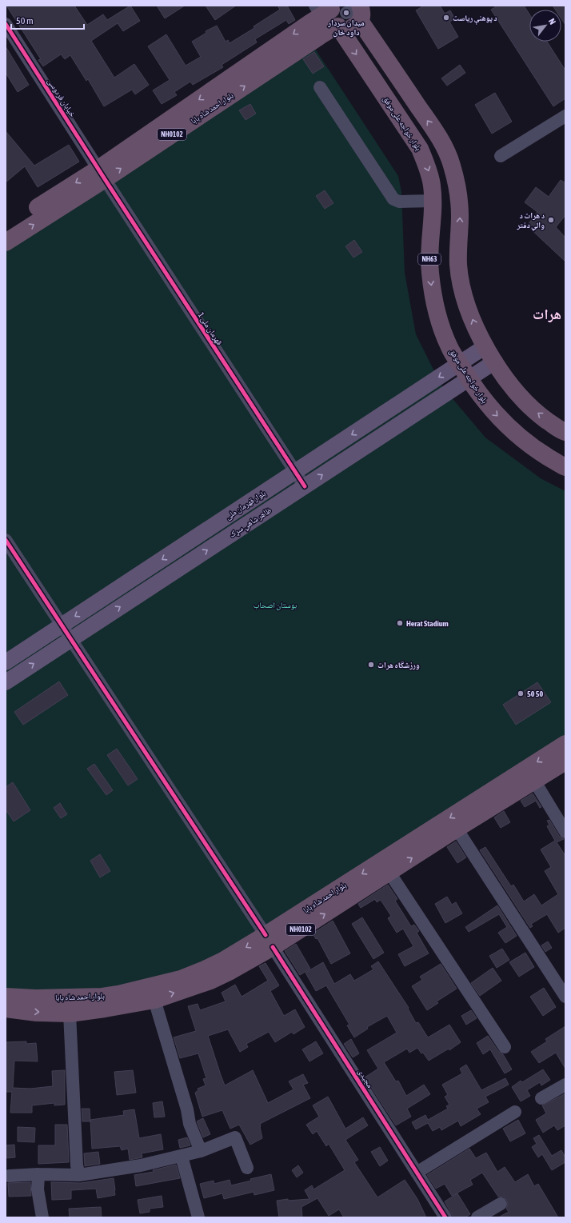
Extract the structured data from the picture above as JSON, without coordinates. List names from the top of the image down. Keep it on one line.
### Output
{"streets":{"highway":["بلوار احمد شاه بابا","بلوار خواجه علی موفق","NH0102","NH63"],"main road":["بلوار قهرمان ملی","ظاهر شاهي سړک"],"street":["خیابان فردوسی","قهرمان ملی 1","مجیدی"]},"crossings":[["خیابان فردوسی","بلوار احمد شاه بابا"],["خیابان فردوسی","قهرمان ملی 1"],["بلوار احمد شاه بابا","بلوار خواجه علی موفق"],["بلوار احمد شاه بابا","قهرمان ملی 1"],["بلوار احمد شاه بابا","مجیدی"],["بلوار خواجه علی موفق","بلوار قهرمان ملی"],["بلوار خواجه علی موفق","ظاهر شاهي سړک"],["قهرمان ملی 1","بلوار قهرمان ملی"],["قهرمان ملی 1","ظاهر شاهي سړک"],["بلوار قهرمان ملی","مجیدی"],["ظاهر شاهي سړک","مجیدی"]],"one_way":["بلوار قهرمان ملی","ظاهر شاهي سړک"],"districts":["هرات"],"parks":["بوستان اصحاب"],"places":["میدان سردار داود خان","د پوهنې ریاست","د هرات د والي دفتر","Herat Stadium","ورزشگاه هرات","50 50"],"scale_bar":"50 m","north":"top right"}
